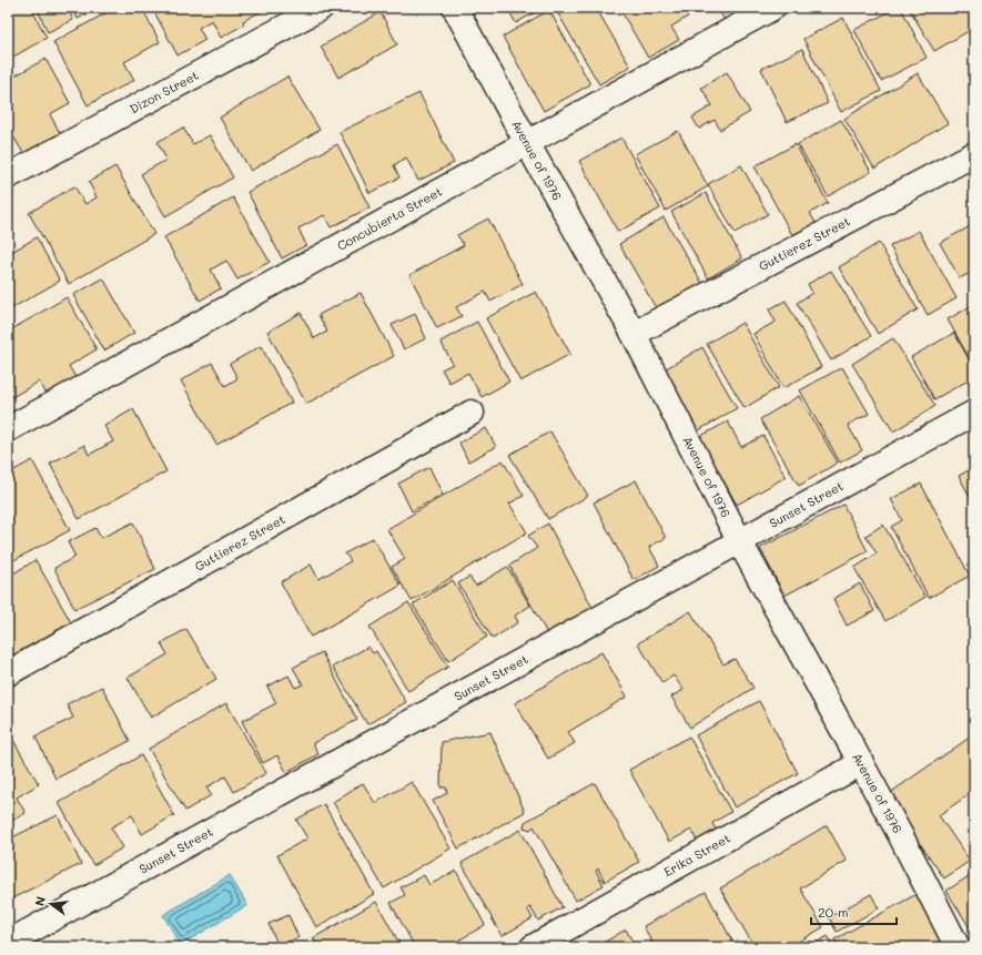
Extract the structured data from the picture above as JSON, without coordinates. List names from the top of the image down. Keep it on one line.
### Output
{"streets":{"street":["Dizon Street","Avenue of 1976","Concubierta Street","Guttierez Street","Sunset Street","Erika Street"]},"crossings":[["Avenue of 1976","Concubierta Street"],["Avenue of 1976","Guttierez Street"],["Avenue of 1976","Sunset Street"],["Avenue of 1976","Erika Street"]],"scale_bar":"20 m","north":"left"}
